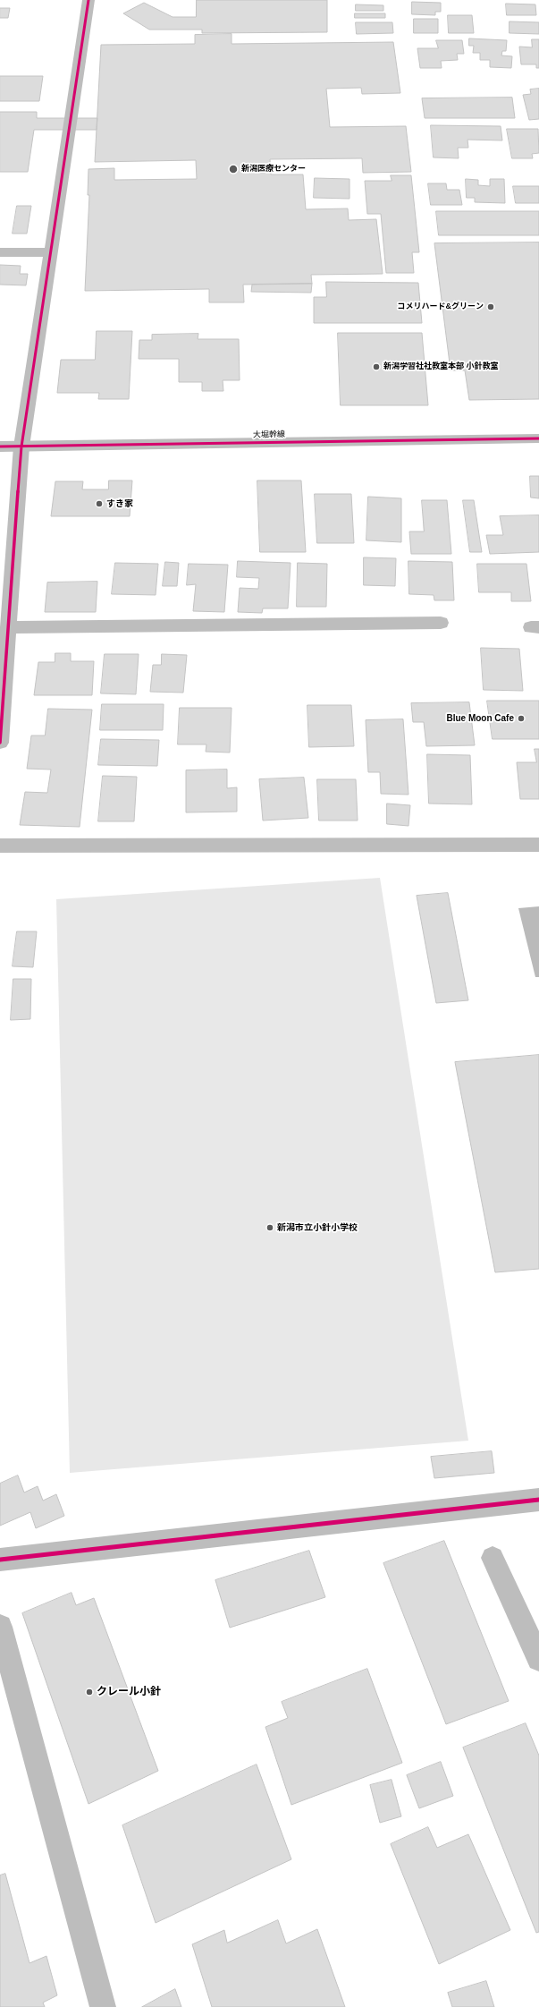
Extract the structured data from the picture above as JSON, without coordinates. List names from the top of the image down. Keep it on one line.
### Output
{"streets":{"street":["大堀幹線"]},"places":["新潟医療センター","コメリハード&グリーン","新潟学習社社教室本部 小針教室","すき家","Blue Moon Cafe","新潟市立小針小学校","クレール小針"]}
